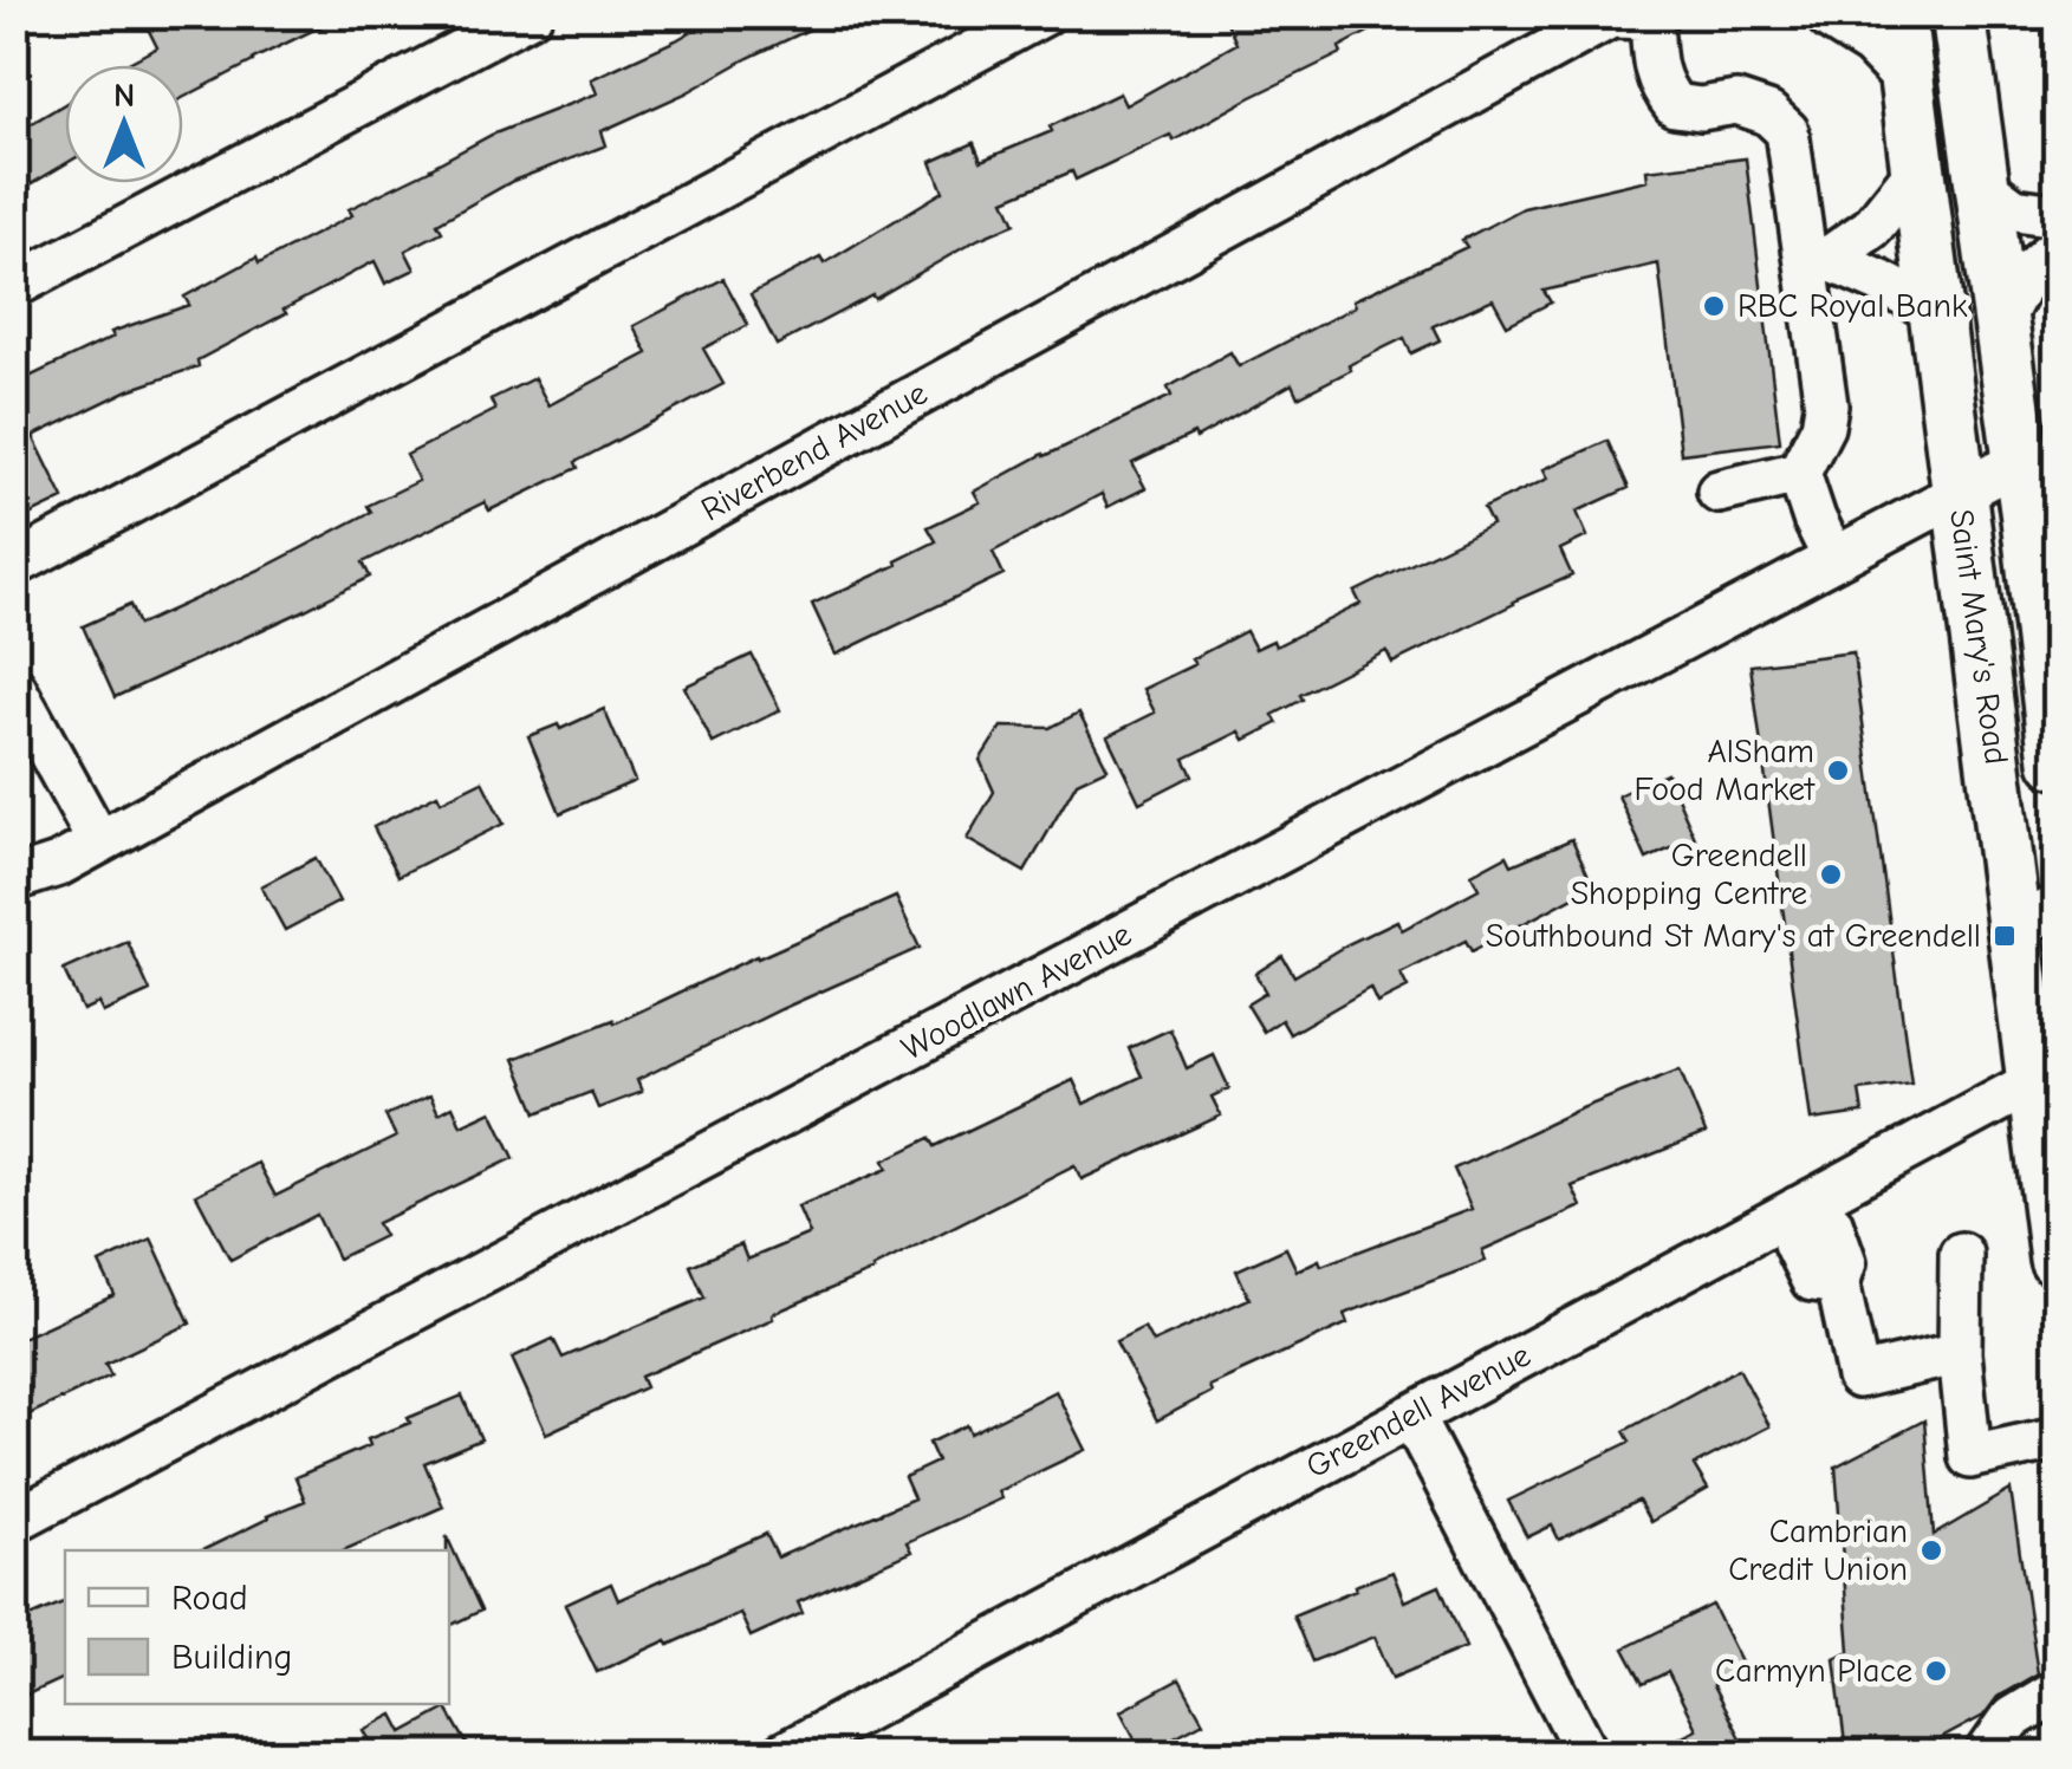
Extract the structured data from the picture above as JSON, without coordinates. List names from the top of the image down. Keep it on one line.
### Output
{"streets":{"main road":["Saint Mary's Road"],"street":["Riverbend Avenue","Woodlawn Avenue","Greendell Avenue"]},"crossings":[["Saint Mary's Road","Woodlawn Avenue"],["Saint Mary's Road","Greendell Avenue"]],"places":{"other":["RBC Royal Bank","AlSham Food Market","Greendell Shopping Centre","Cambrian Credit Union","Carmyn Place"],"transit":["Southbound St Mary's at Greendell"]},"legend":["Road","Building"],"north":"top"}
